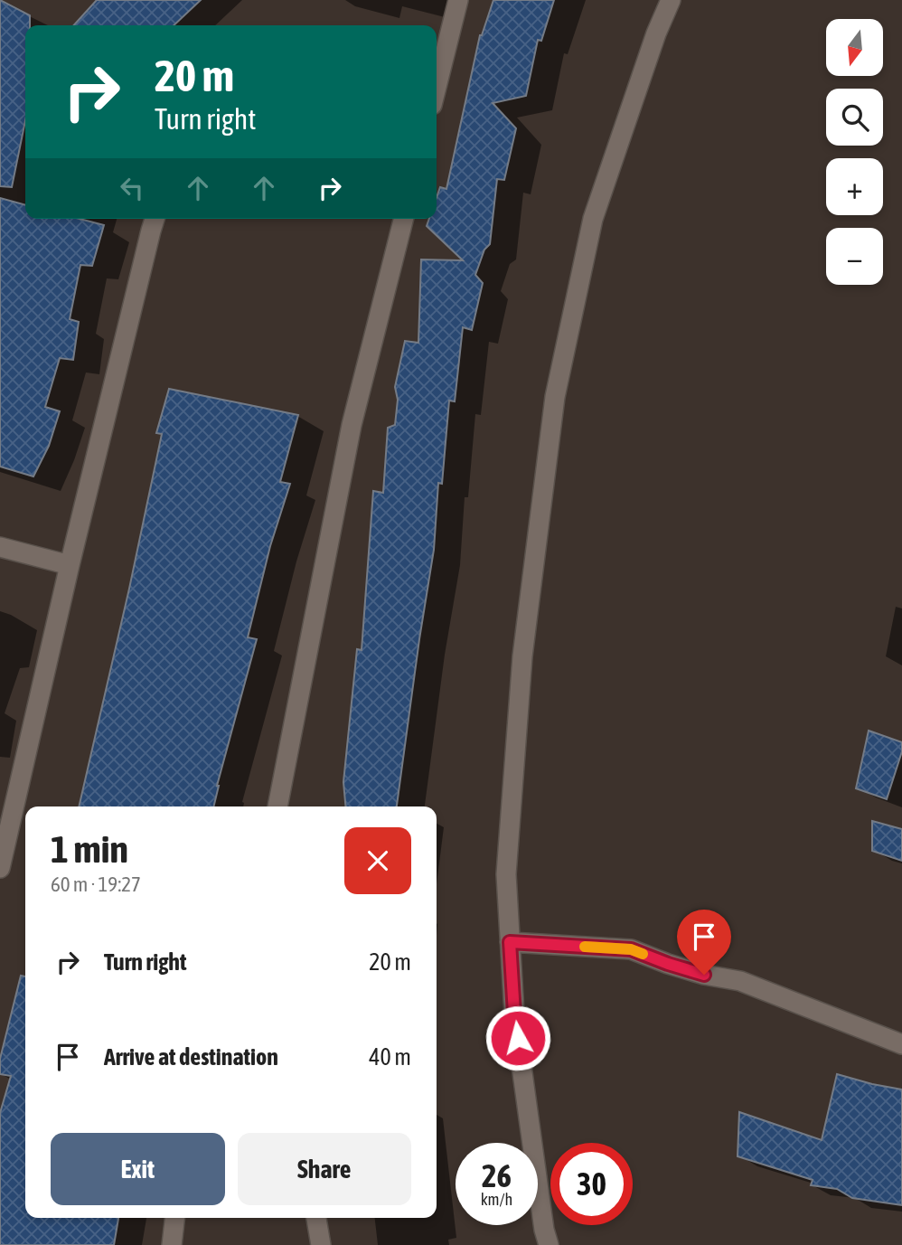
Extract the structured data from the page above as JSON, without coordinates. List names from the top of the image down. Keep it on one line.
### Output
{"north":"bottom","page":{"map_buttons":["+","−"],"turn":["20 m","Turn right"],"heading":["1 min","60 m · 19:27"],"list":[{"name":"Turn right","value":"20 m"},{"name":"Arrive at destination","value":"40 m"}],"buttons":["Exit","Share"],"speed":"26 km/h","limit":"30"}}
